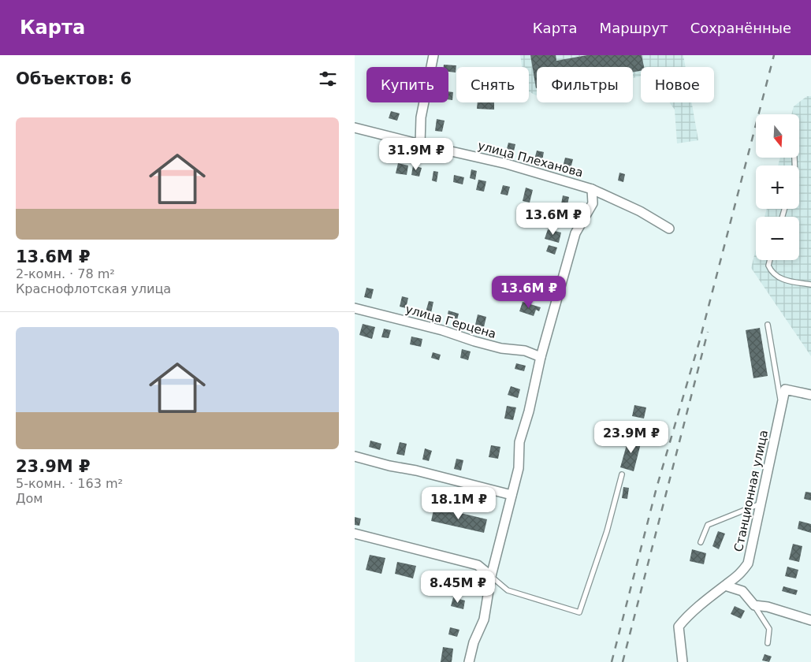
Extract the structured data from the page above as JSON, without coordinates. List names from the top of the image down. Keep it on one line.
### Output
{"streets":{"street":["улица Плеханова","улица Герцена","Станционная улица"]},"north":"bottom","page":{"header":"Карта","nav":["Карта","Маршрут","Сохранённые"],"heading":"Объектов: 6","chip":["Купить","Снять","Фильтры","Новое"],"list":[{"name":"13.6M ₽","note":"2-комн. · 78 m² · Краснофлотская улица"},{"name":"23.9M ₽","note":"5-комн. · 163 m² · Дом"}],"map_buttons":["+","−"],"price":["31.9M ₽","13.6M ₽","13.6M ₽","23.9M ₽","18.1M ₽","8.45M ₽"]}}
